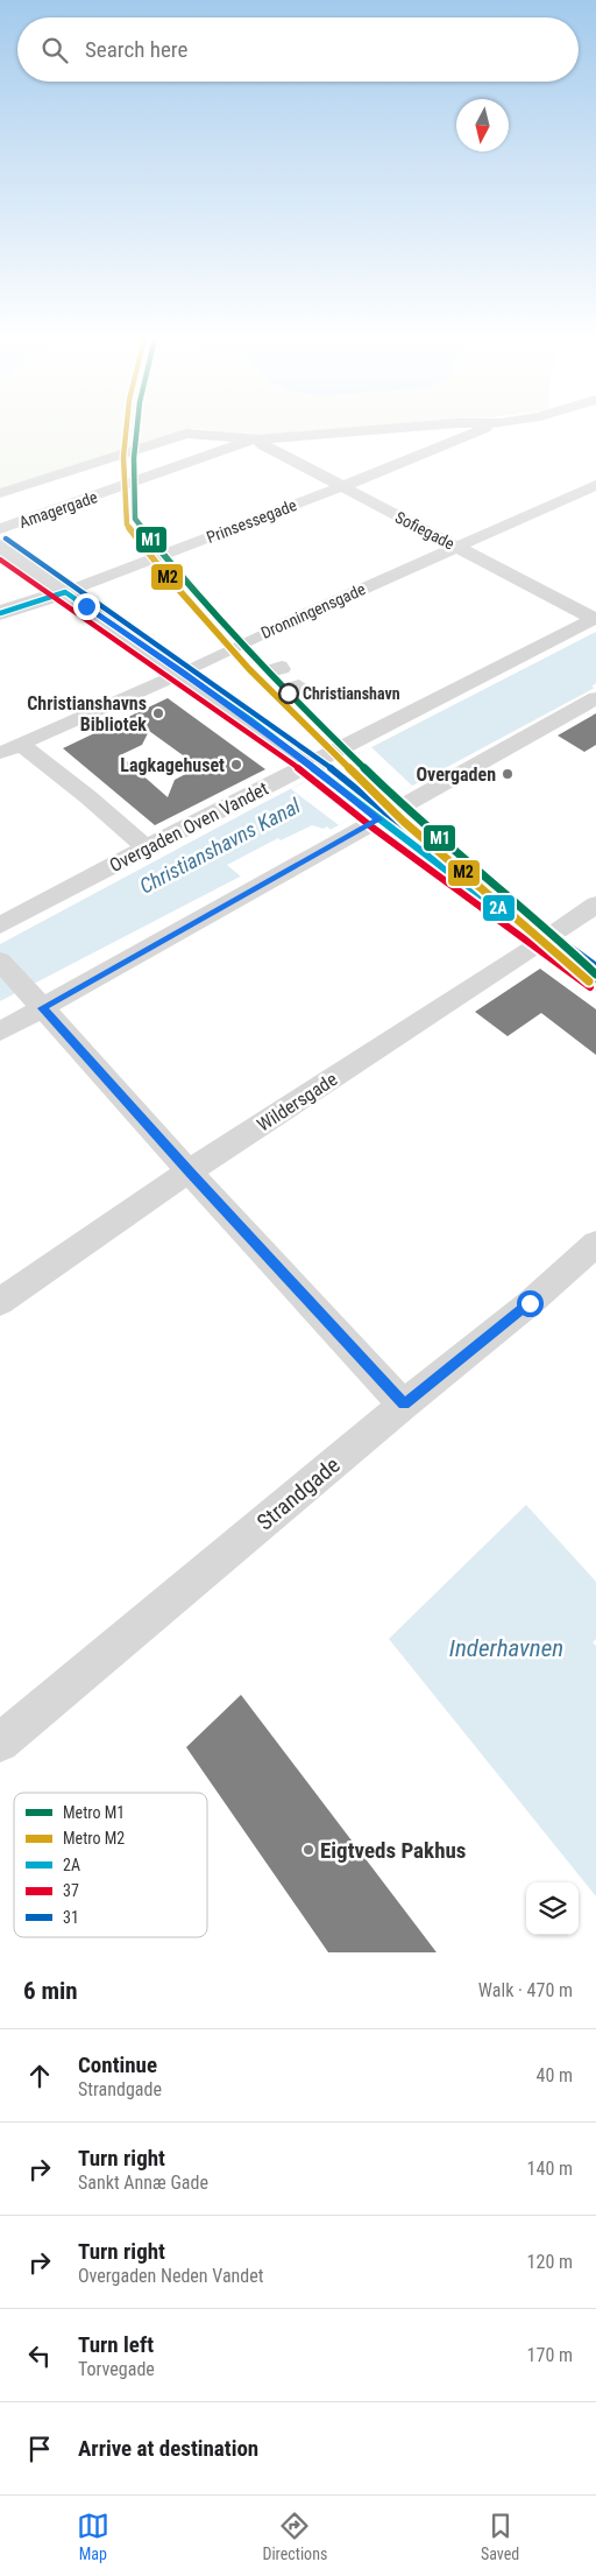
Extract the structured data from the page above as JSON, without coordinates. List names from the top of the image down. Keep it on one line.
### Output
{"streets":{"street":["Amagergade","Prinsessegade","Sofiegade","Dronningensgade","Overgaden Oven Vandet","Wildersgade","Strandgade"]},"crossings":[["Amagergade","Sofiegade"],["Prinsessegade","Sofiegade"],["Sofiegade","Dronningensgade"],["Sofiegade","Overgaden Oven Vandet"]],"water":["Christianshavns Kanal","Inderhavnen"],"places":["Christianshavn","Christianshavns Bibliotek","Lagkagehuset","Overgaden","Eigtveds Pakhus"],"lines":["metro line M1","metro line M2","transit line 31","transit line 37","transit line 2A"],"legend":["Metro M1","Metro M2","2A","37","31"],"north":"bottom","page":{"search":"Search here","heading":["6 min","Walk · 470 m"],"list":[["Continue","Strandgade","40 m"],["Turn right","Sankt Annæ Gade","140 m"],["Turn right","Overgaden Neden Vandet","120 m"],["Turn left","Torvegade","170 m"],"Arrive at destination"],"nav":["Map","Directions","Saved"]}}
